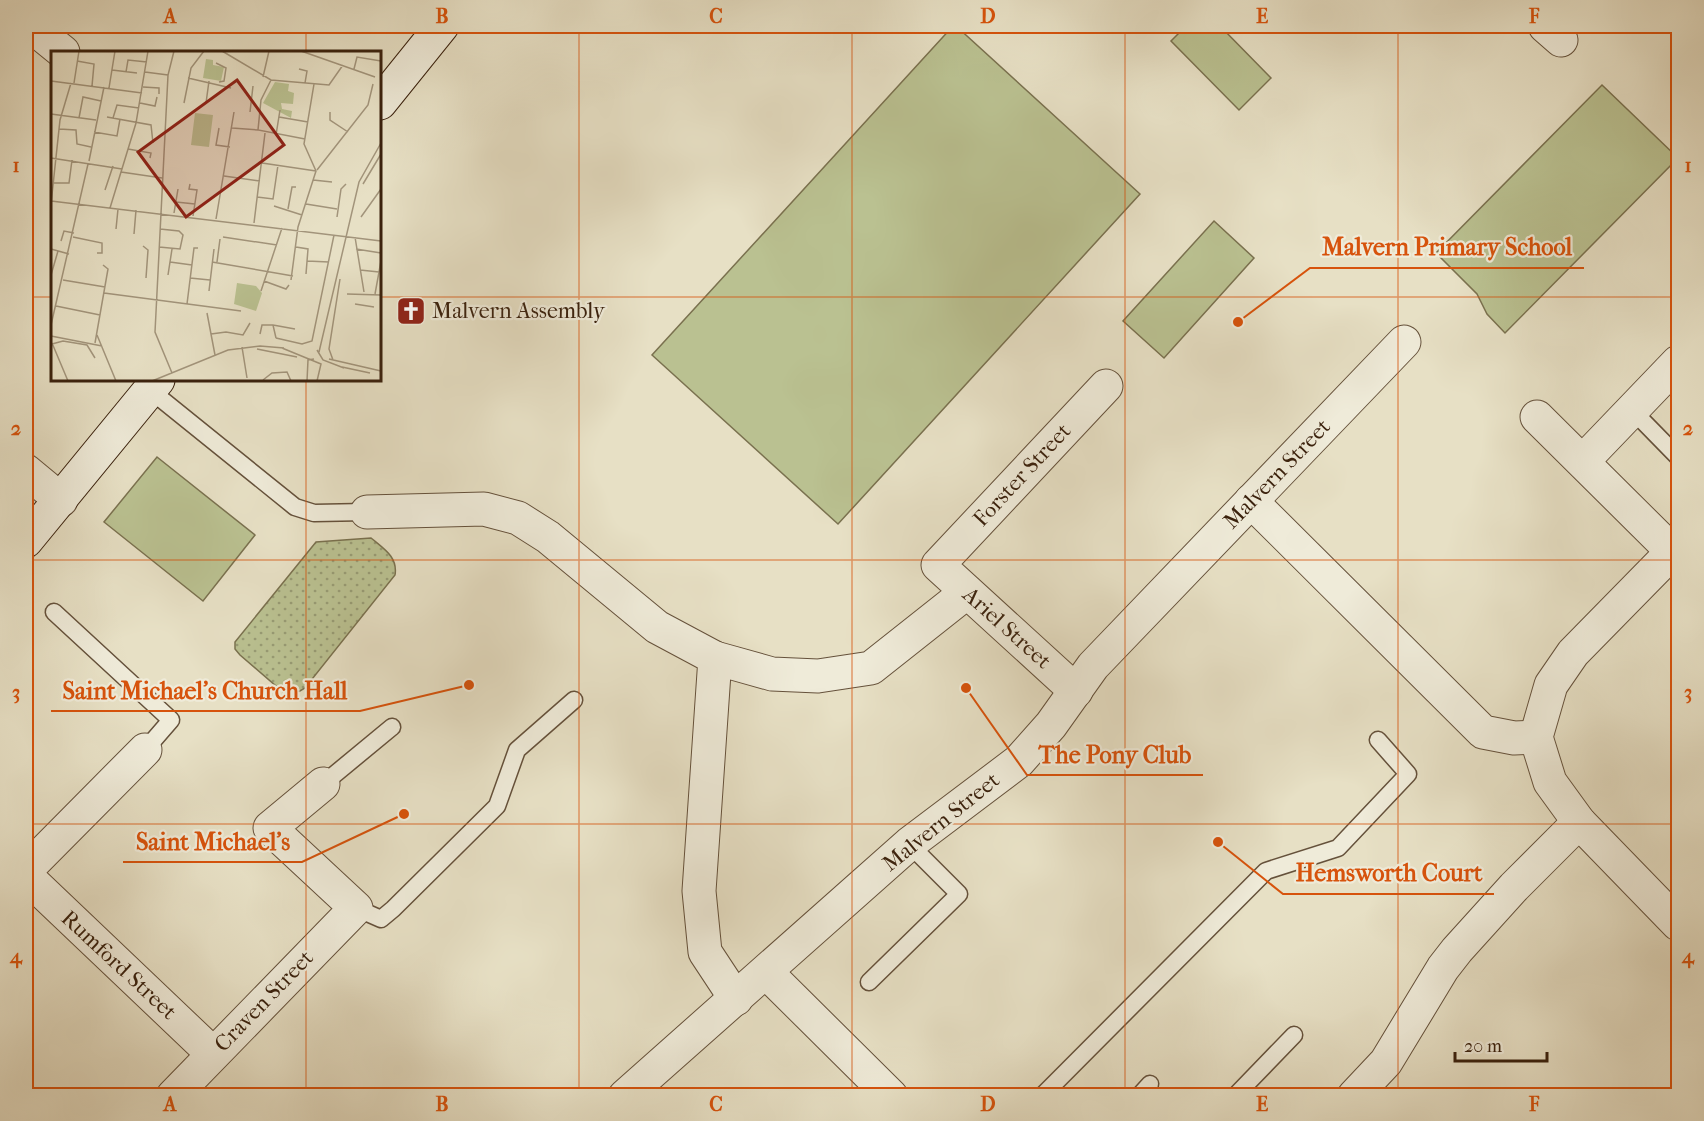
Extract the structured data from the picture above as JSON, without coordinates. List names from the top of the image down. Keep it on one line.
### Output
{"streets":{"street":["Malvern Street","Forster Street","Ariel Street","Rumford Street","Craven Street"]},"crossings":[["Malvern Street","Ariel Street"],["Forster Street","Ariel Street"],["Rumford Street","Craven Street"]],"places":{"church":["Malvern Assembly"],"other":["Malvern Primary School","Saint Michael's Church Hall","The Pony Club","Saint Michael's","Hemsworth Court"]},"scale_bar":"20 m","grid":{"columns":["A","B","C","D","E","F"],"rows":["1","2","3","4"]}}
